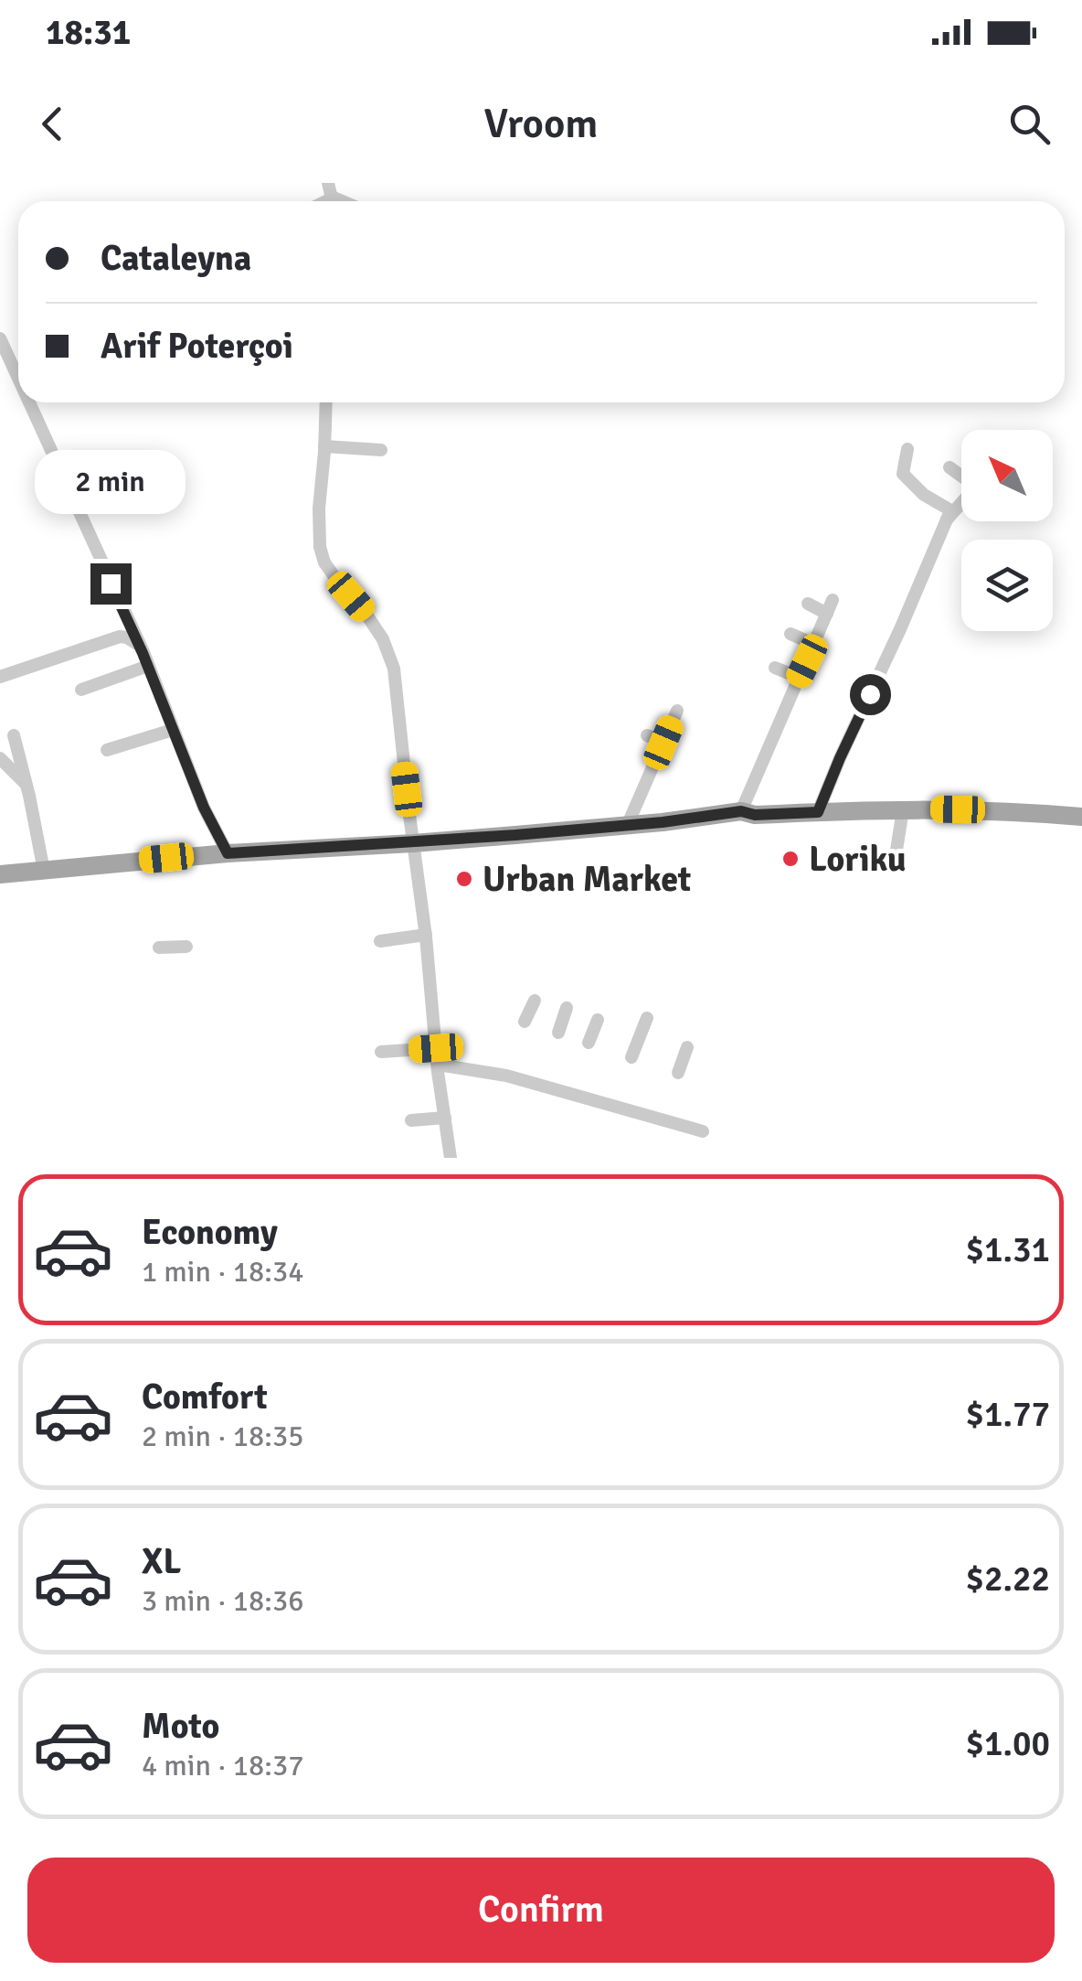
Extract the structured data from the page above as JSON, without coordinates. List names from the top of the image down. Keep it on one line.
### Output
{"places":["Loriku","Urban Market"],"north":"top left","page":{"status":"18:31","header":"Vroom","banner":["Cataleyna","Arif Poterçoi"],"bubble":"2 min","list":[{"name":"Economy","note":"1 min · 18:34","value":"$1.31"},{"name":"Comfort","note":"2 min · 18:35","value":"$1.77"},{"name":"XL","note":"3 min · 18:36","value":"$2.22"},{"name":"Moto","note":"4 min · 18:37","value":"$1.00"}],"buttons":"Confirm"}}
